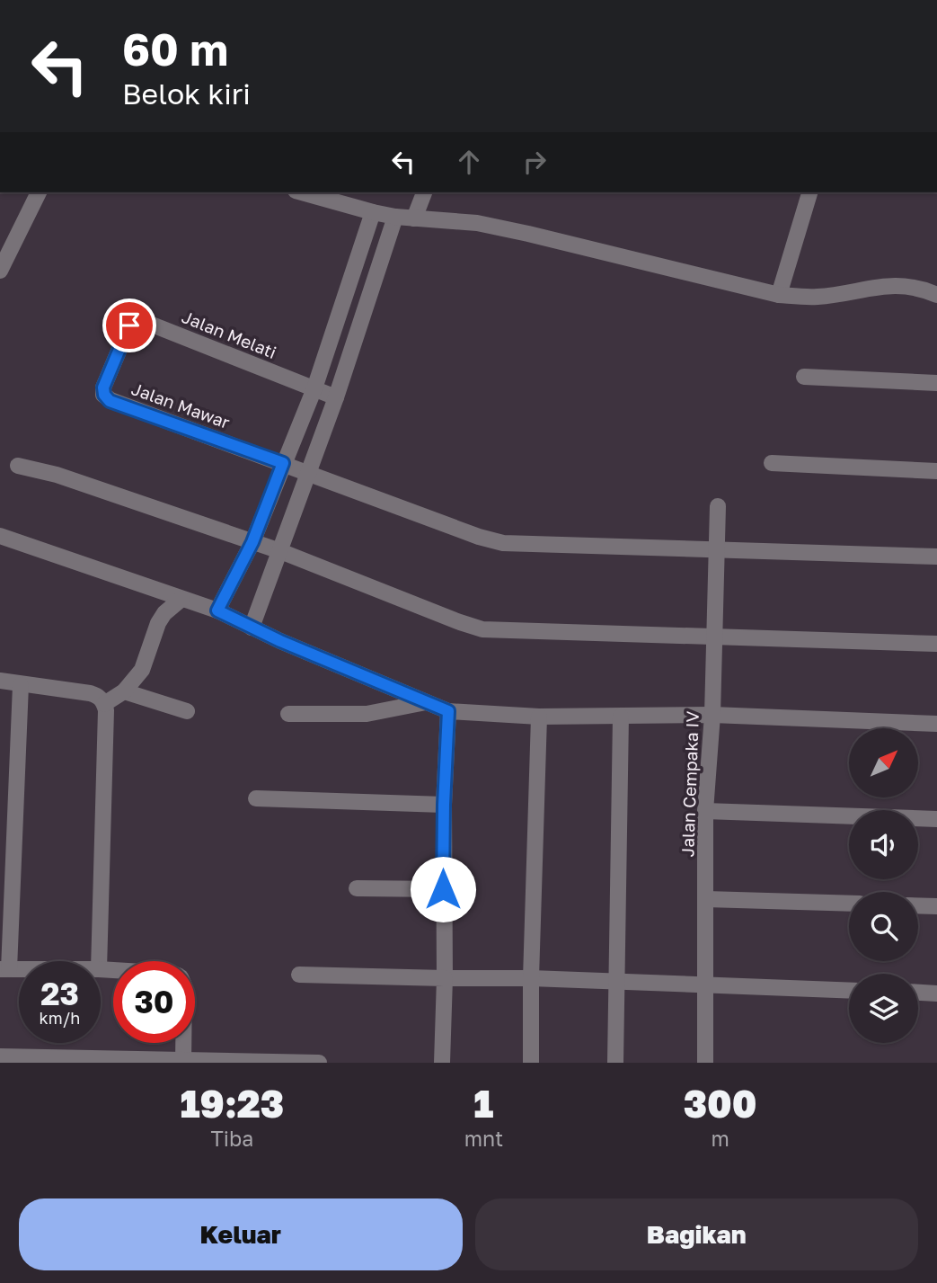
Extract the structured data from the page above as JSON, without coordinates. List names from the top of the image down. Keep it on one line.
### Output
{"streets":{"street":["Jalan Melati","Jalan Mawar","Jalan Cempaka IV"]},"crossings":[["Jalan Melati","Jalan Mawar"],["Jalan Mawar","Jalan Cempaka IV"]],"north":"top right","page":{"turn":["60 m","Belok kiri"],"speed":"23 km/h","limit":"30","eta":["19:23","Tiba","1","mnt","300","m"],"buttons":["Keluar","Bagikan"]}}
